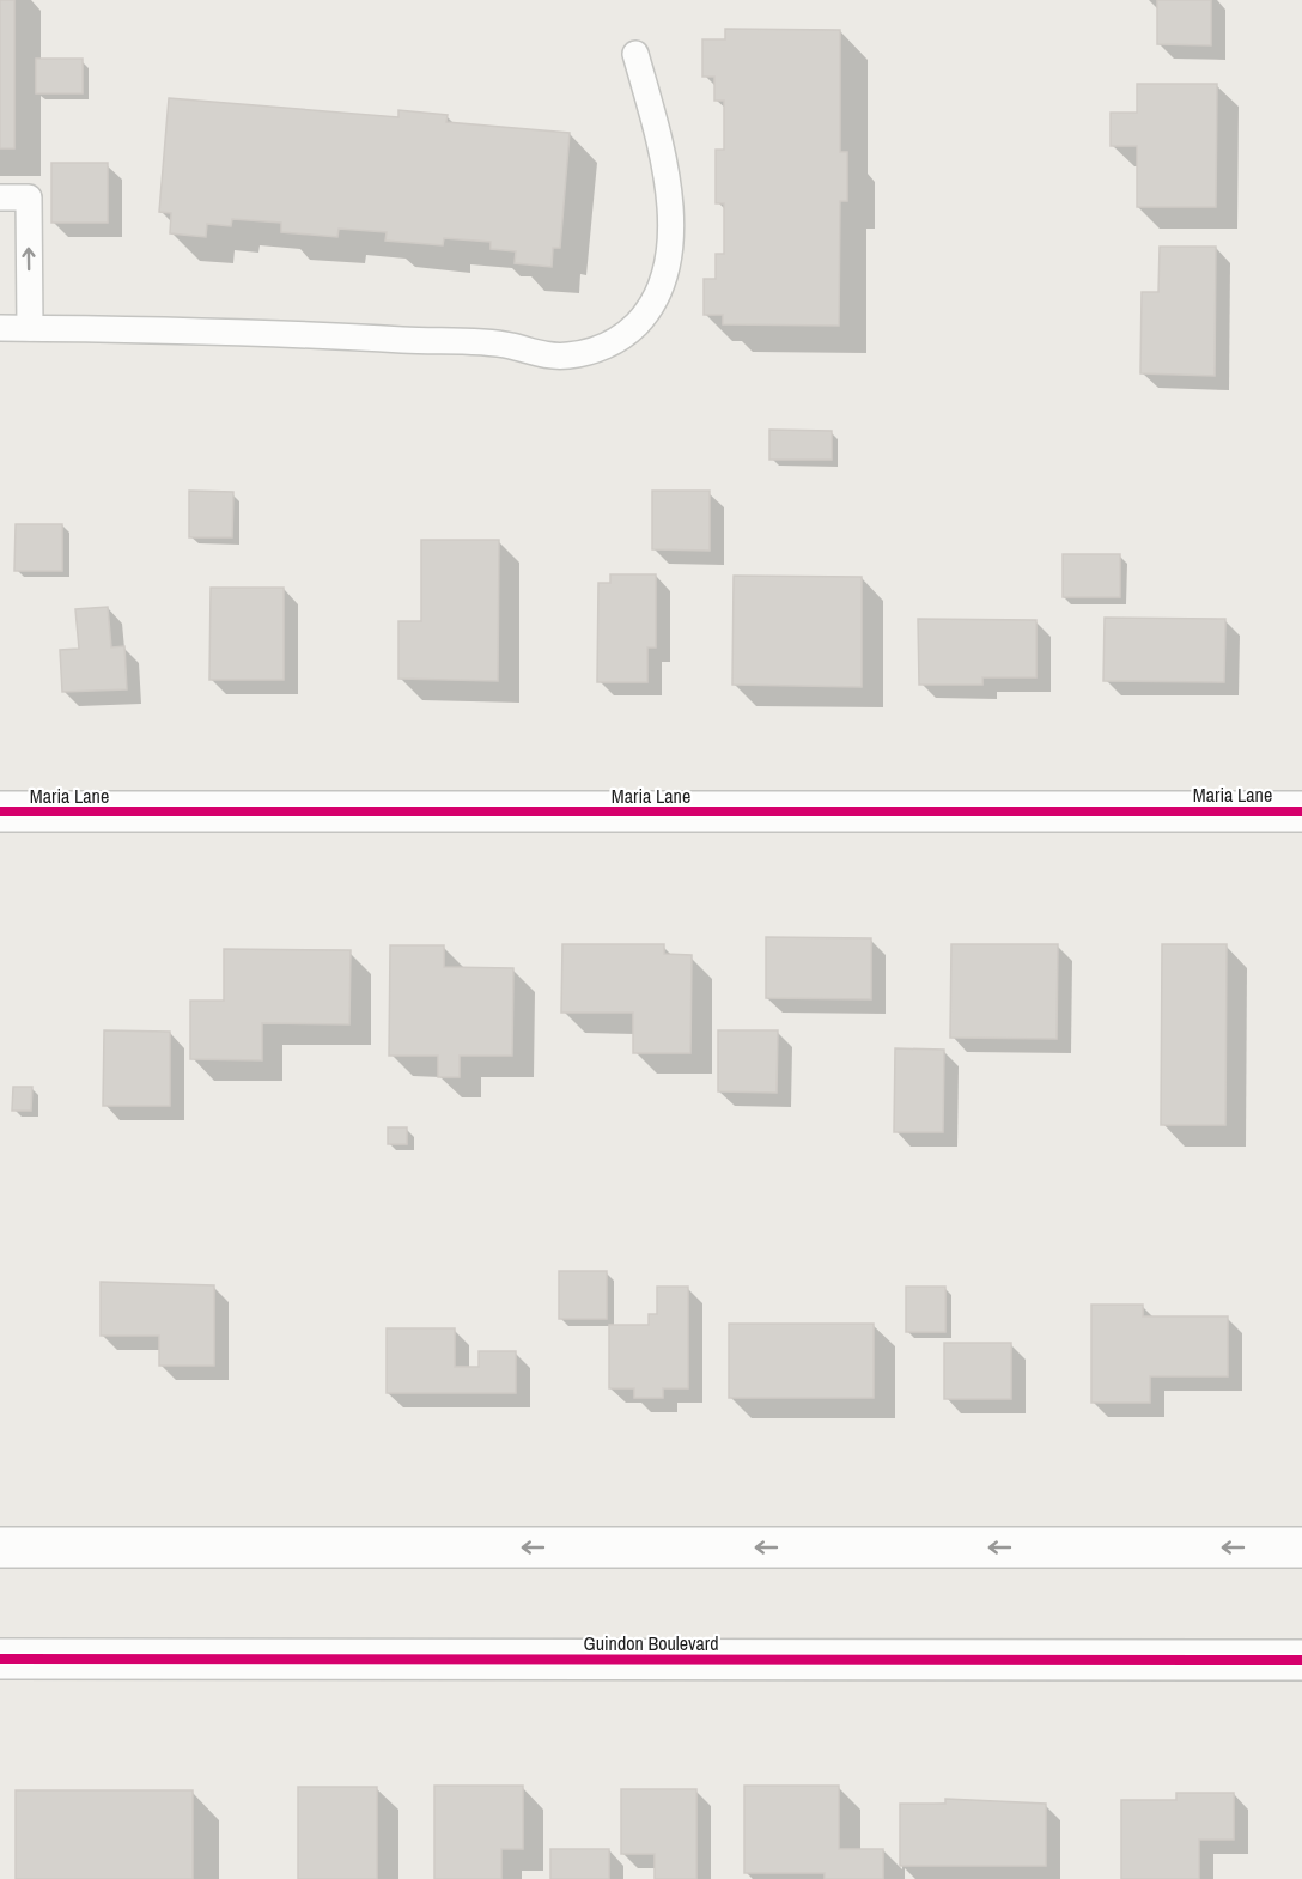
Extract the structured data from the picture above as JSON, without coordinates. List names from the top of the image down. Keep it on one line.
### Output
{"streets":{"street":["Maria Lane","Guindon Boulevard"]}}
